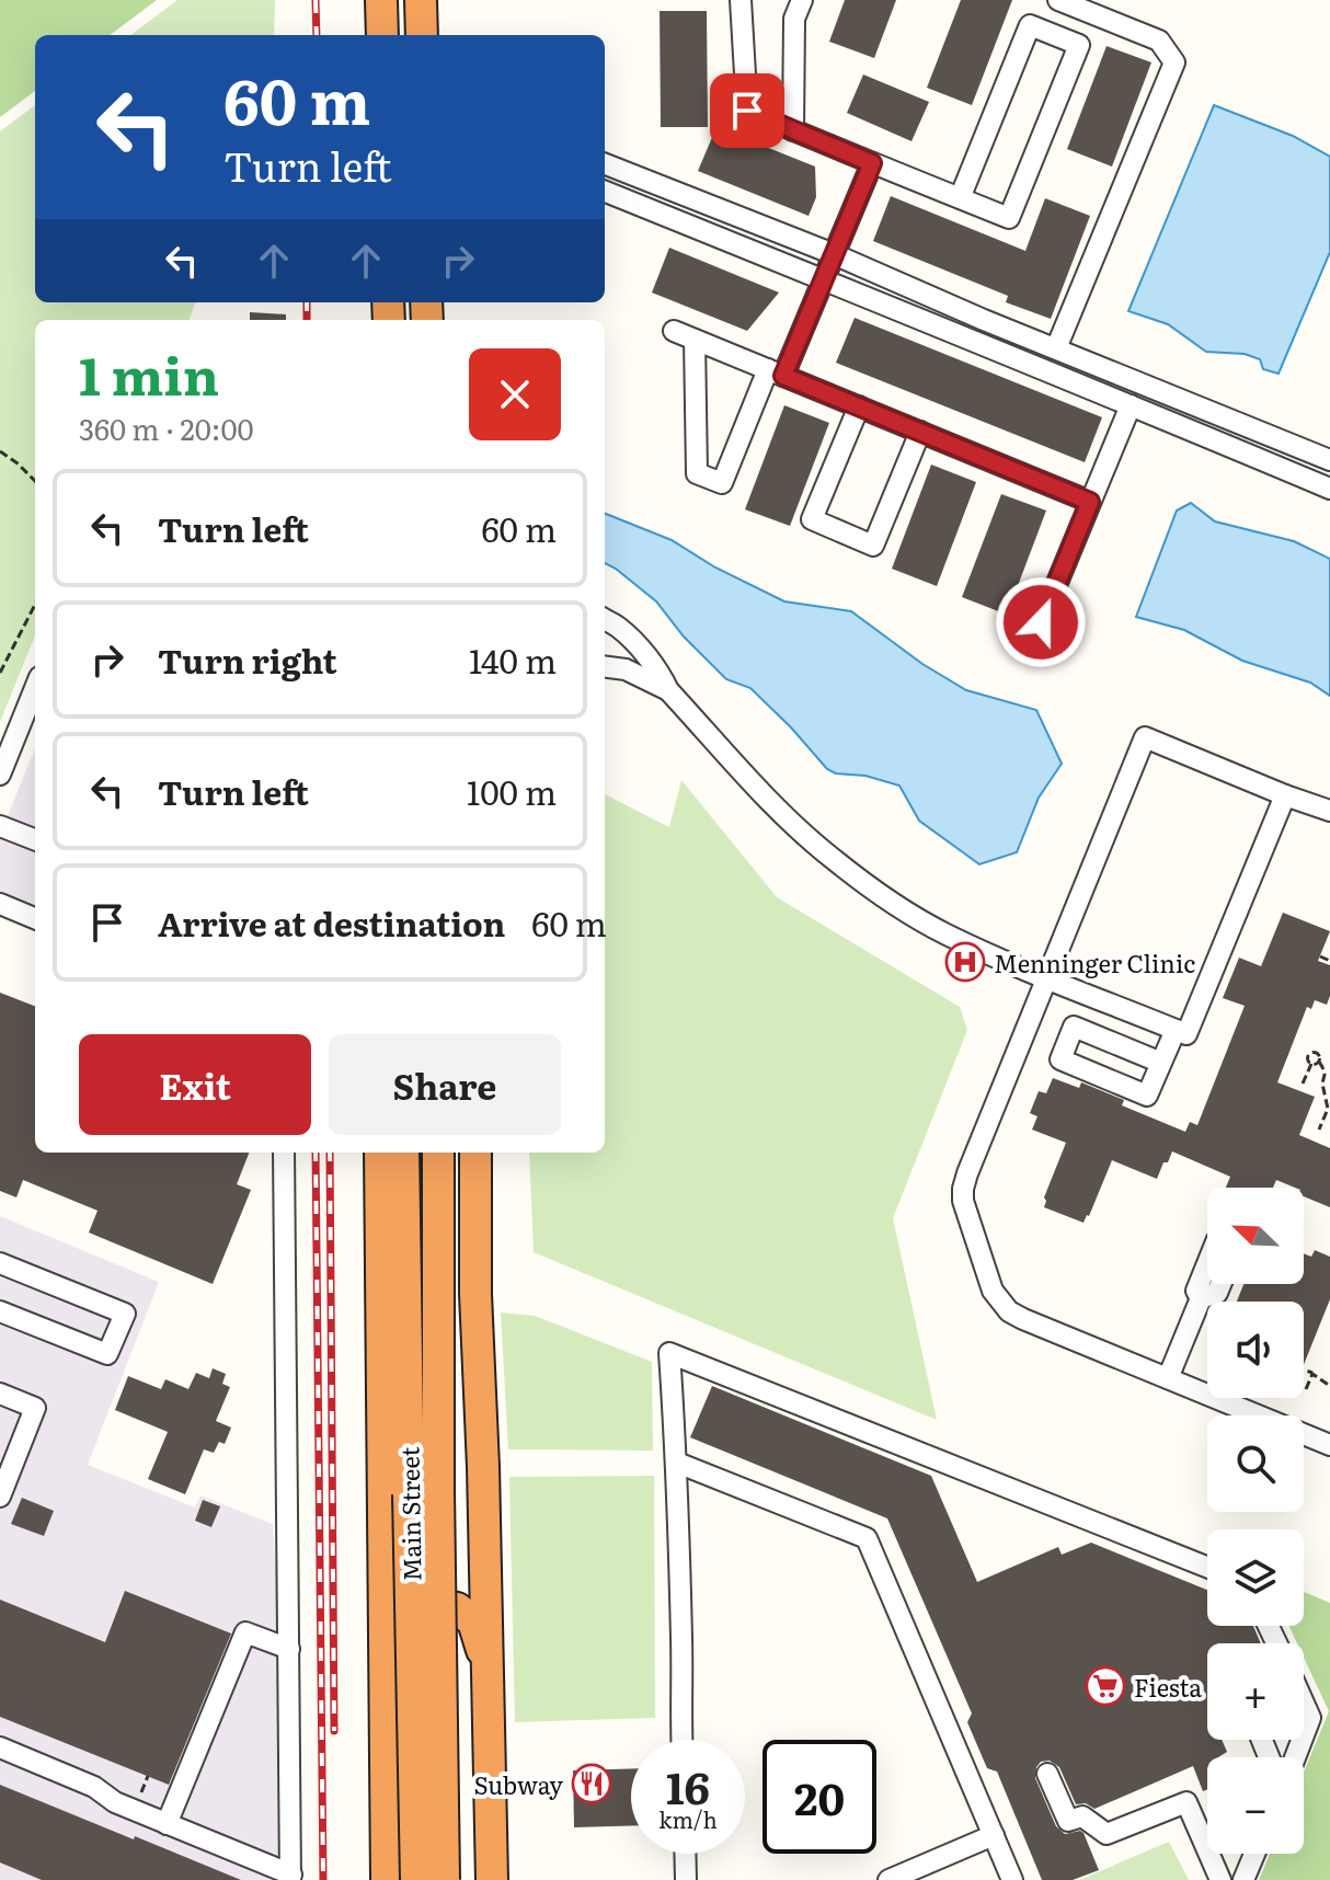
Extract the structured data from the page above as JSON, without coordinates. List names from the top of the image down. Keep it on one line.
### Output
{"streets":{"highway":["Main Street"]},"places":{"hospital":["Menninger Clinic"],"supermarket":["Fiesta"],"restaurant":["Subway"]},"north":"top left","page":{"turn":["60 m","Turn left"],"heading":["1 min","360 m · 20:00"],"list":[{"name":"Turn left","value":"60 m"},{"name":"Turn right","value":"140 m"},{"name":"Turn left","value":"100 m"},{"name":"Arrive at destination","value":"60 m"}],"buttons":["Exit","Share"],"map_buttons":["+","−"],"speed":"16 km/h","limit":"20"}}
